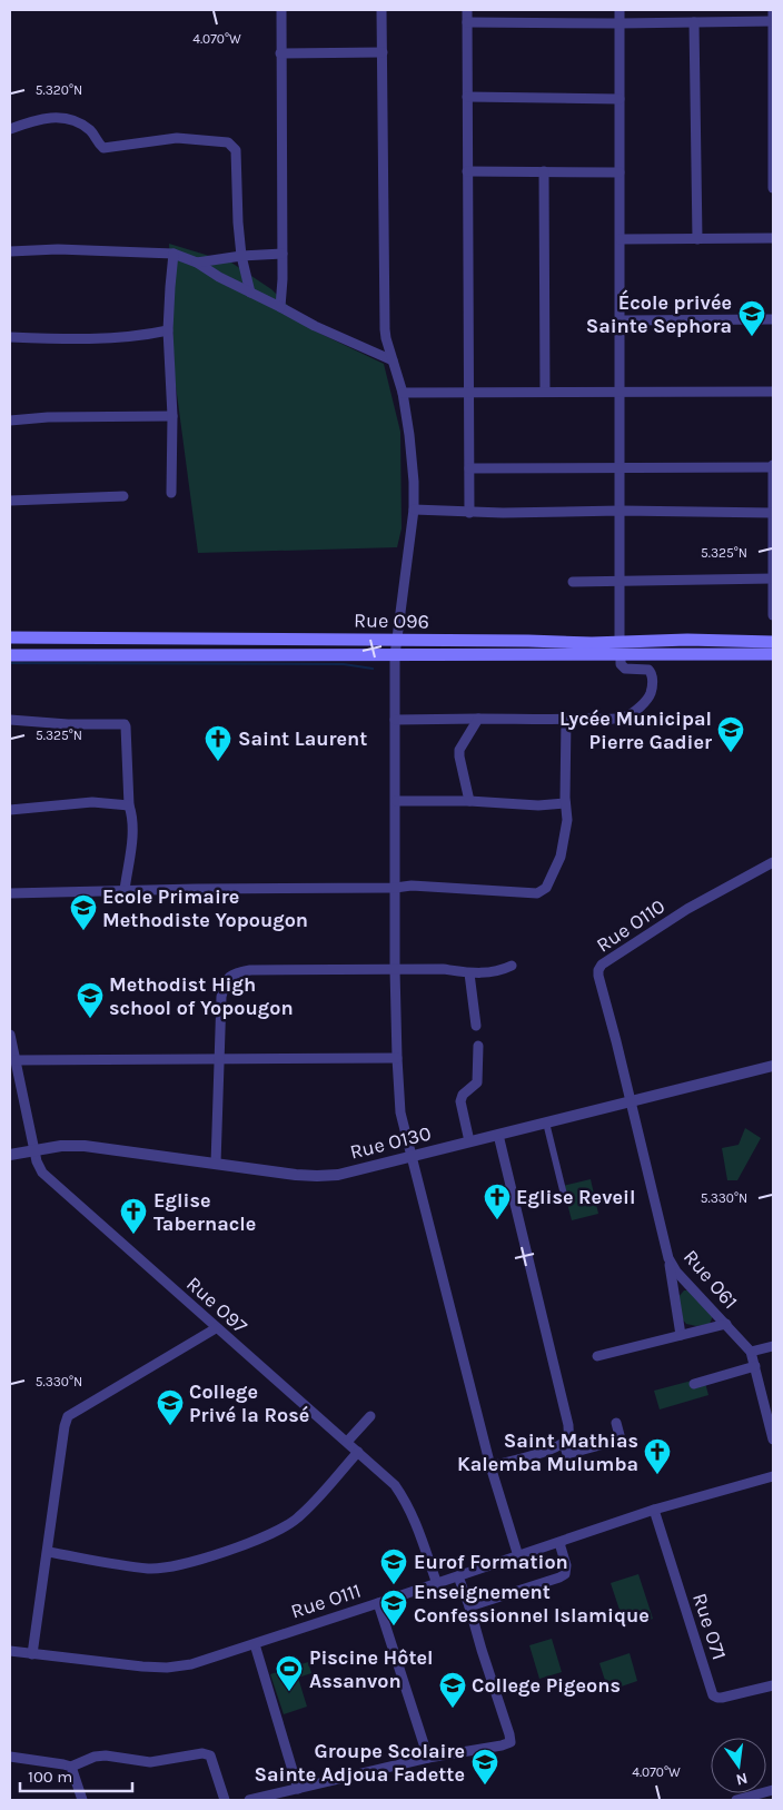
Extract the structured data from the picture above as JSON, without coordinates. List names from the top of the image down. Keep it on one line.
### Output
{"streets":{"main road":["Rue O96"],"street":["Rue O110","Rue O130","Rue O61","Rue O97","Rue O111","Rue O71"]},"crossings":[["Rue O110","Rue O130"],["Rue O110","Rue O61"],["Rue O130","Rue O61"],["Rue O130","Rue O97"],["Rue O97","Rue O111"],["Rue O111","Rue O71"]],"places":{"school or university":["École privée Sainte Sephora","Lycée Municipal Pierre Gadier","Ecole Primaire Methodiste Yopougon","Methodist High school of Yopougon","College Privé la Rosé","Eurof Formation","Enseignement Confessionnel Islamique","College Pigeons","Groupe Scolaire Sainte Adjoua Fadette"],"church":["Saint Laurent","Eglise Reveil","Eglise Tabernacle","Saint Mathias Kalemba Mulumba"],"sports":["Piscine Hôtel Assanvon"]},"scale_bar":"100 m","north":"bottom","coordinates":["4.070°W","5.320°N","5.325°N","5.330°N"]}
